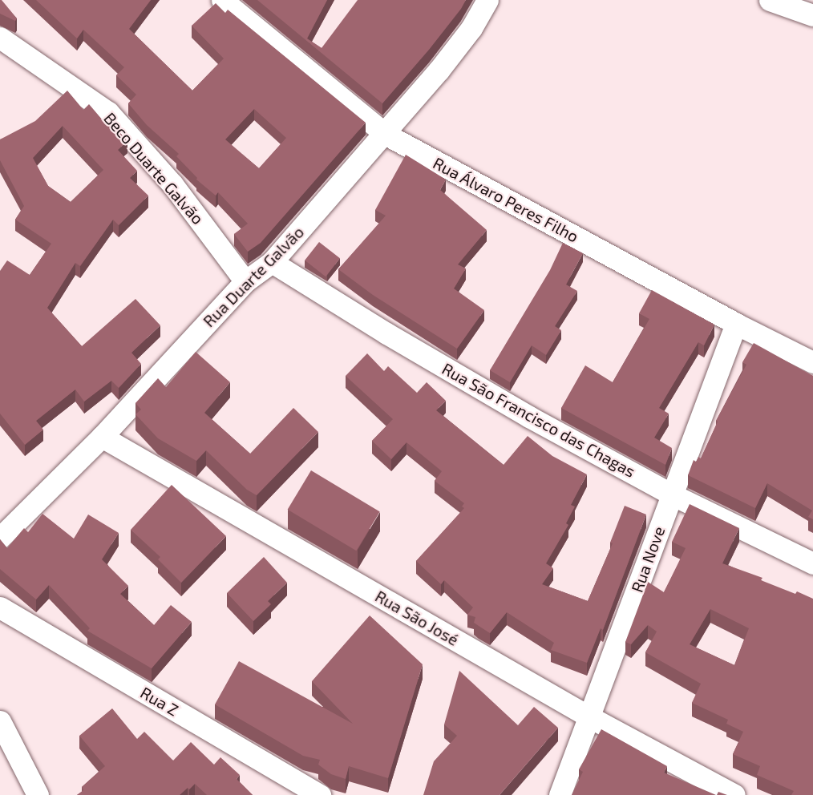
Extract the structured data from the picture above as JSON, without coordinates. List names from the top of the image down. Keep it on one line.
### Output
{"streets":{"street":["Beco Duarte Galvão","Rua Álvaro Peres Filho","Rua Duarte Galvão","Rua São Francisco das Chagas","Rua Nove","Rua São José","Rua Z"]},"crossings":[["Beco Duarte Galvão","Rua Duarte Galvão"],["Rua Álvaro Peres Filho","Rua Duarte Galvão"],["Rua Álvaro Peres Filho","Rua Nove"],["Rua Duarte Galvão","Rua São Francisco das Chagas"],["Rua Duarte Galvão","Rua São José"],["Rua São Francisco das Chagas","Rua Nove"],["Rua Nove","Rua São José"]]}
